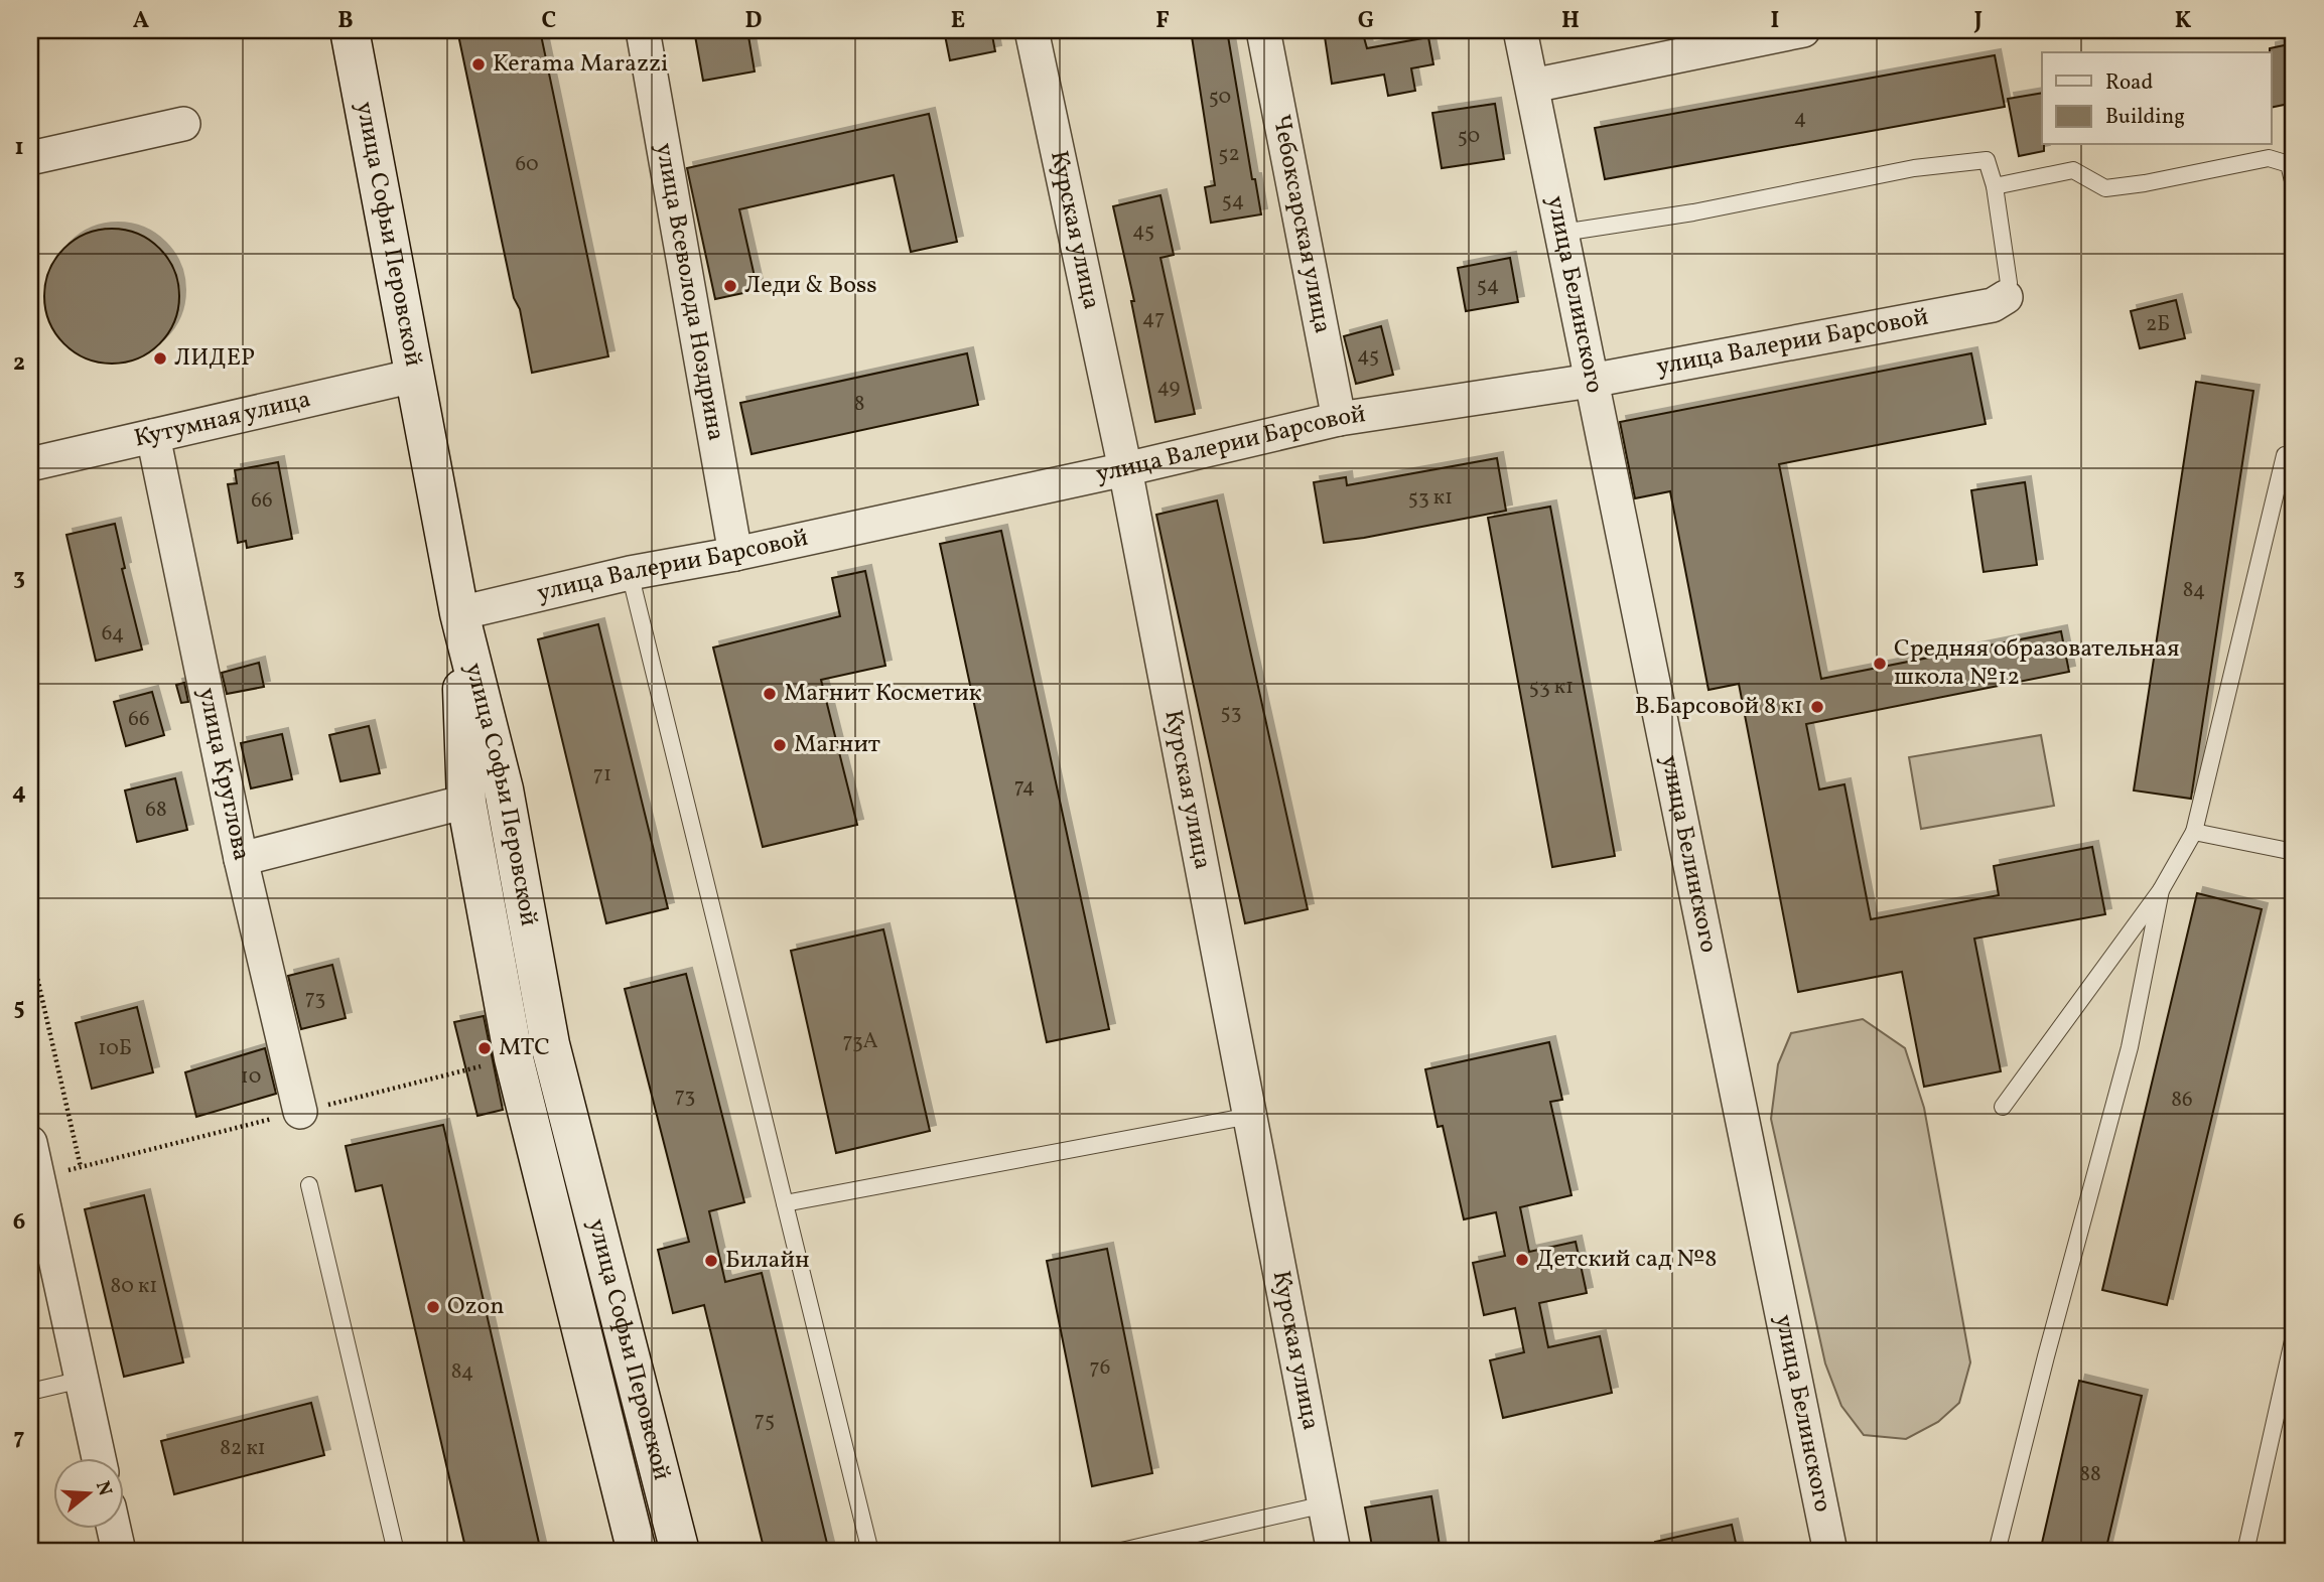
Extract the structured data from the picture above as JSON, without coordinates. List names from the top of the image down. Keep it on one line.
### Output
{"streets":{"main road":["улица Софьи Перовской"],"street":["Чебоксарская улица","Курская улица","улица Всеволода Ноздрина","улица Белинского","улица Валерии Барсовой","Кутумная улица","улица Круглова"]},"crossings":[["Чебоксарская улица","улица Валерии Барсовой"],["Курская улица","улица Валерии Барсовой"],["улица Софьи Перовской","улица Валерии Барсовой"],["улица Софьи Перовской","Кутумная улица"],["улица Всеволода Ноздрина","улица Валерии Барсовой"],["улица Белинского","улица Валерии Барсовой"],["Кутумная улица","улица Круглова"]],"places":["Kerama Marazzi","Леди & Boss","ЛИДЕР","Средняя образовательная школа №12","Магнит Косметик","В.Барсовой 8 к1","Магнит","МТС","Детский сад №8","Билайн","Ozon"],"house_numbers":["50","4","50","52","60","54","45","54","47","2Б","45","49","8","53 к1","66","84","64","53 к1","53","66","71","74","68","73","73А","10Б","10","73","86","80 к1","76","84","75","82 к1","88"],"legend":["Road","Building"],"north":"right","grid":{"columns":["A","B","C","D","E","F","G","H","I","J","K"],"rows":["1","2","3","4","5","6","7"]}}
